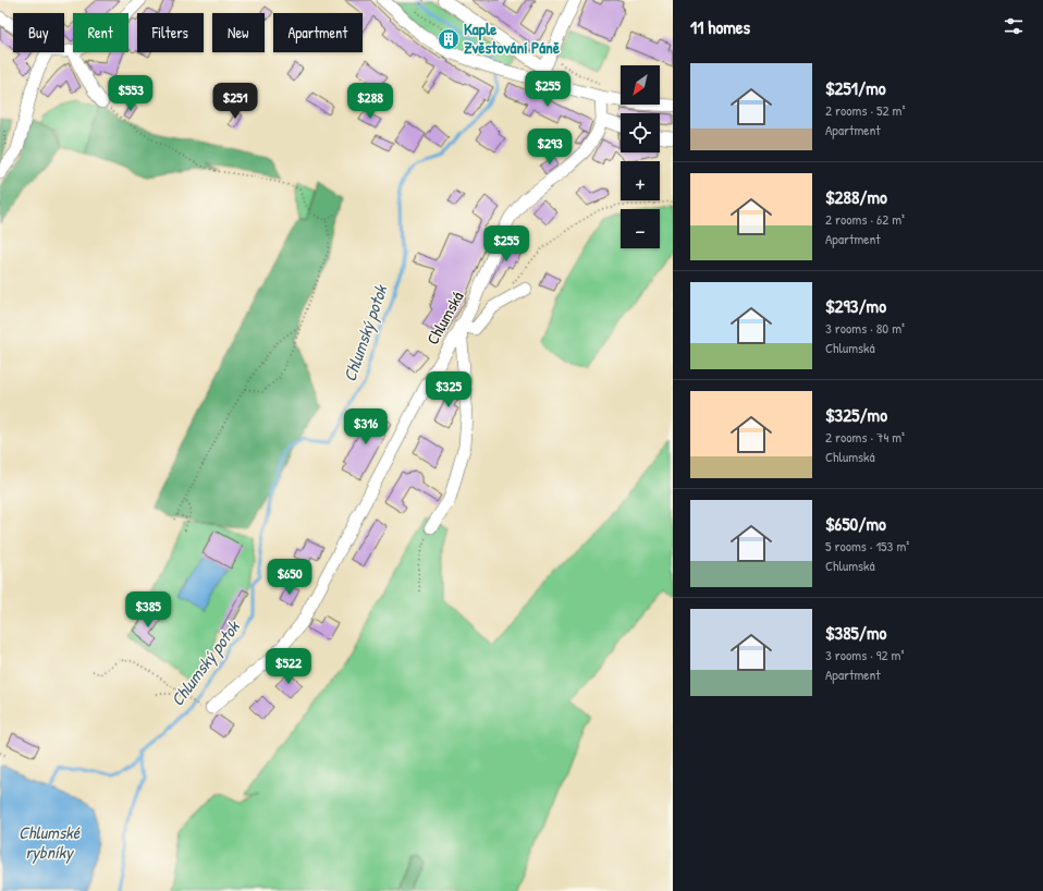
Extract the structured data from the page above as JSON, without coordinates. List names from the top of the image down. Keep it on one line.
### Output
{"streets":{"street":["Chlumská"]},"water":["Chlumský potok","Chlumské rybníky"],"places":{"building":["Kaple Zvěstování Páně"]},"north":"bottom left","page":{"heading":"11 homes","chip":["Buy","Rent","Filters","New","Apartment"],"list":[{"name":"$251/mo","note":"2 rooms · 52 m² · Apartment"},{"name":"$288/mo","note":"2 rooms · 62 m² · Apartment"},{"name":"$293/mo","note":"3 rooms · 80 m² · Chlumská"},{"name":"$325/mo","note":"2 rooms · 74 m² · Chlumská"},{"name":"$650/mo","note":"5 rooms · 153 m² · Chlumská"},{"name":"$385/mo","note":"3 rooms · 92 m² · Apartment"}],"map_buttons":["+","−"],"price":["$255","$553","$251","$288","$293","$255","$325","$316","$650","$385","$522"]}}
